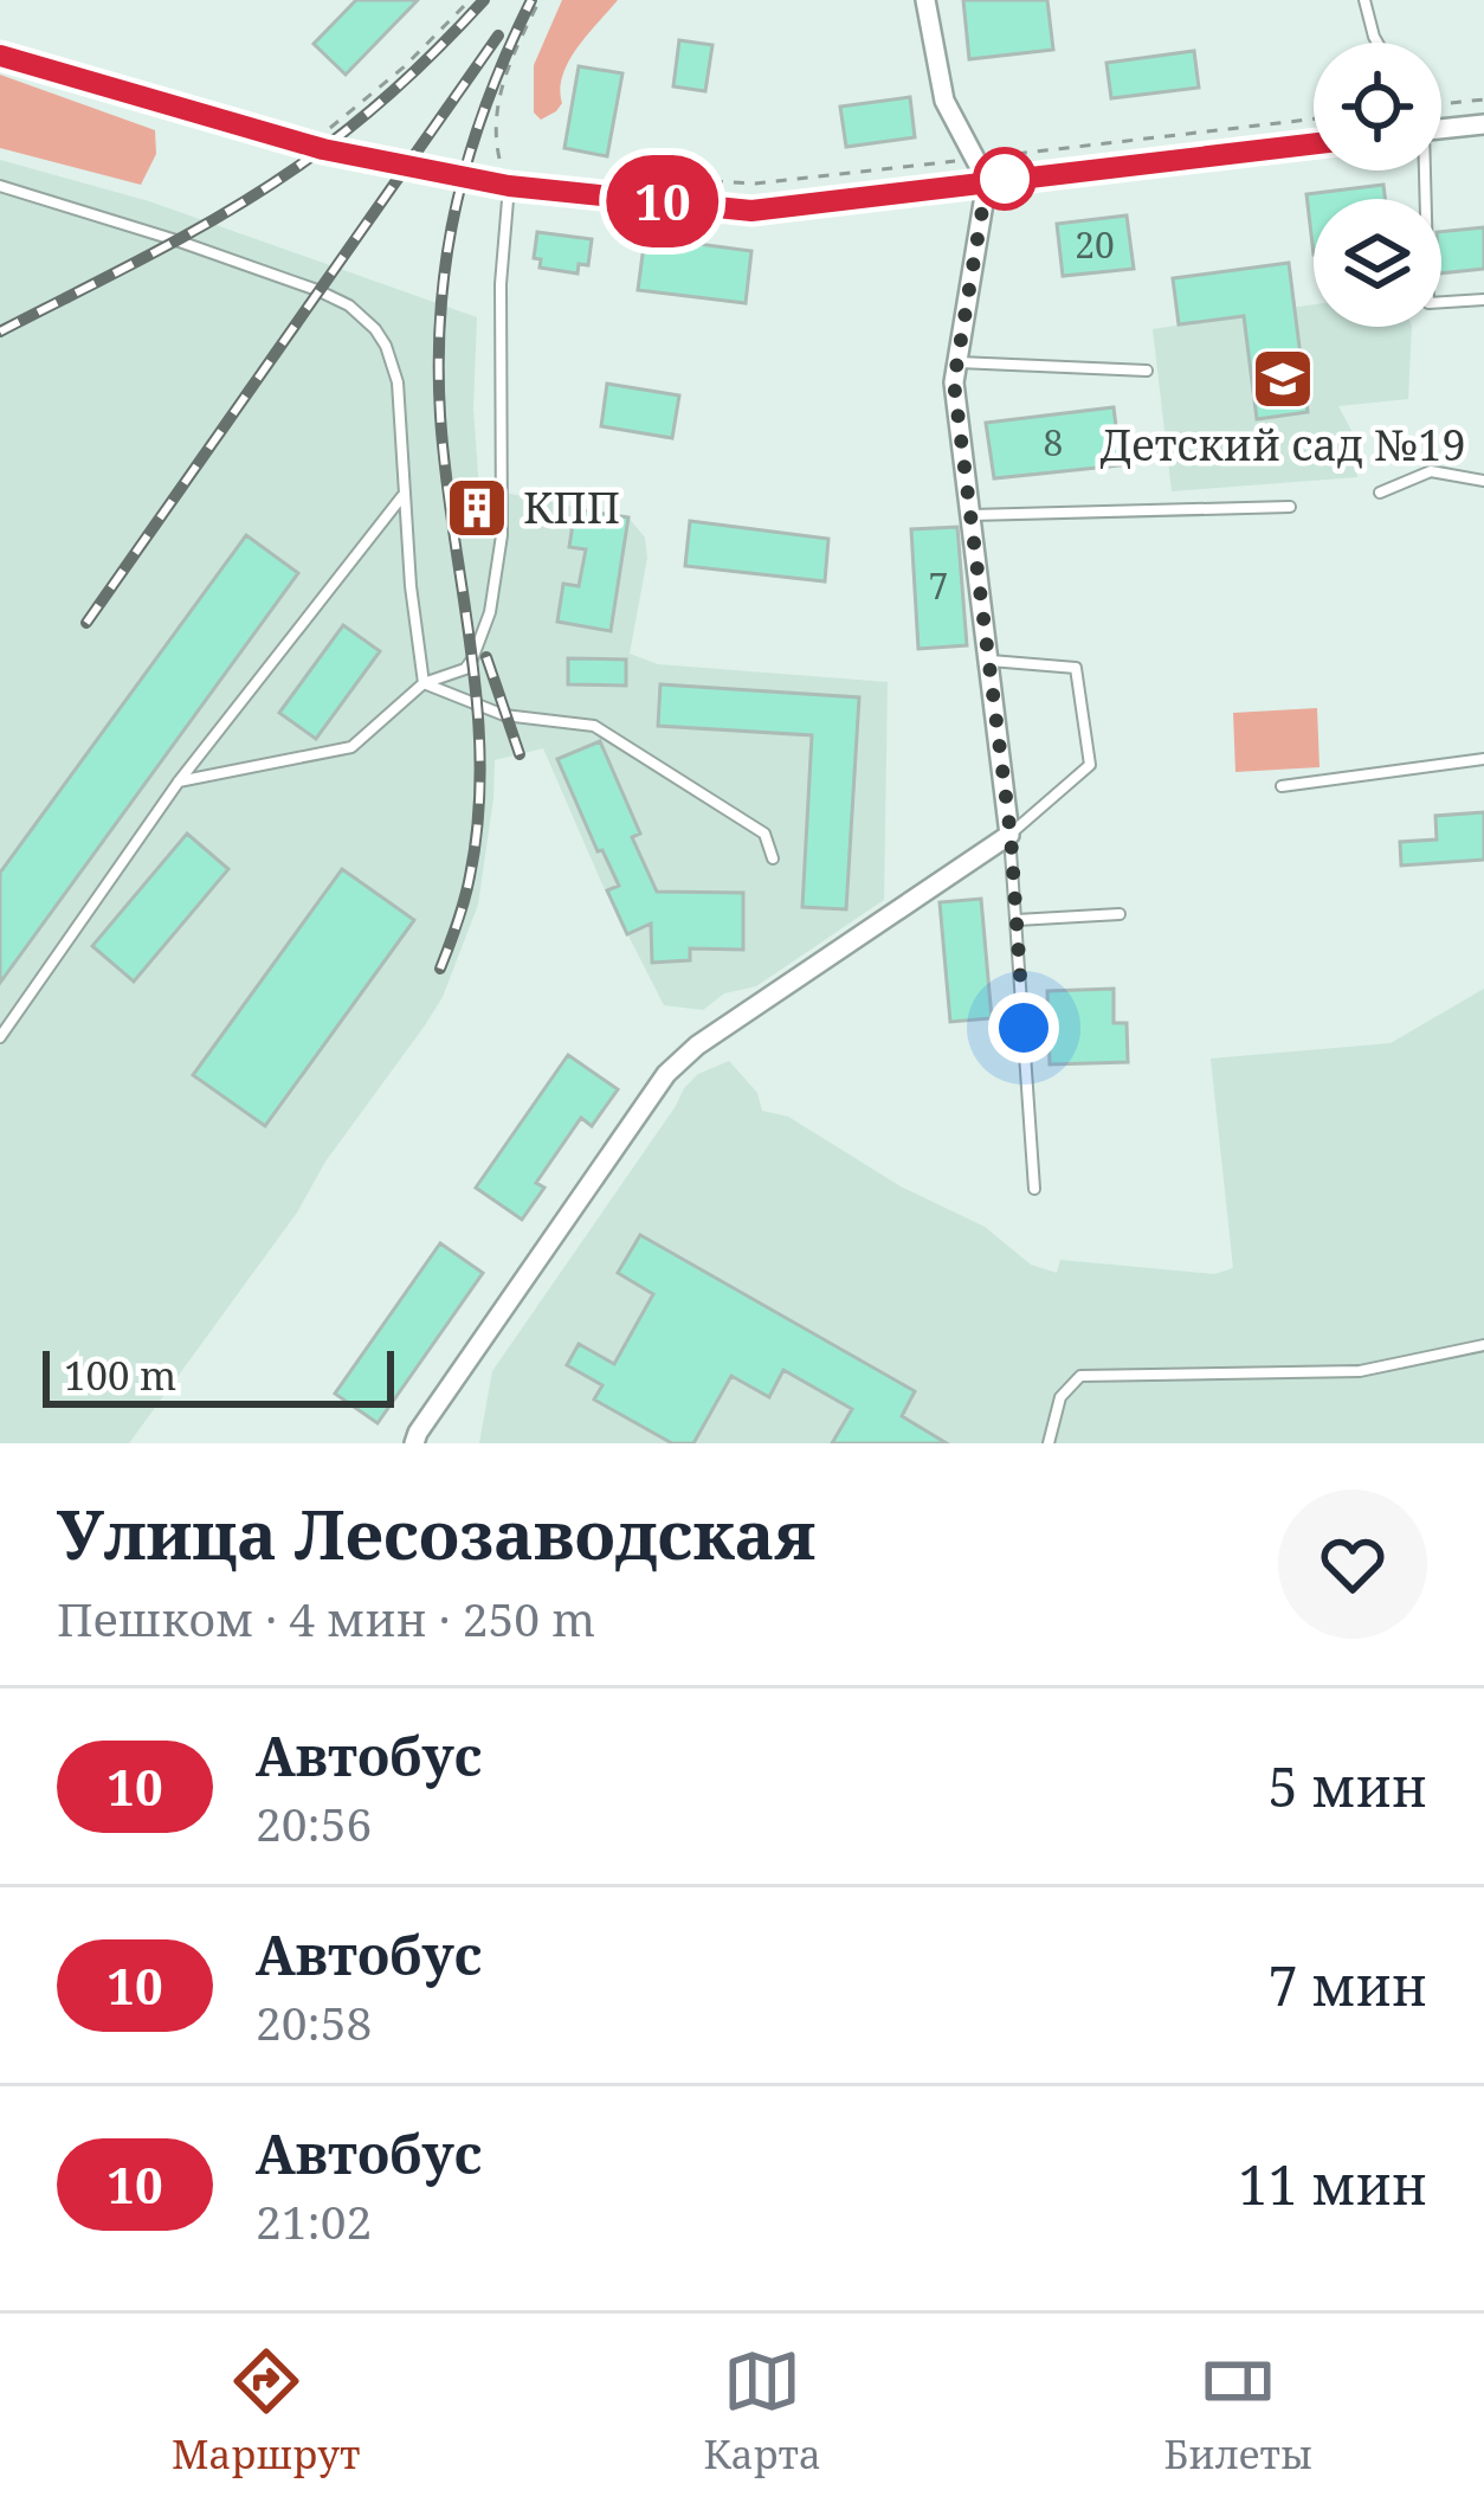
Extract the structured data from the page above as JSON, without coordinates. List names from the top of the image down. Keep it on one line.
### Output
{"places":{"school or university":["Детский сад №19"],"building":["КПП"]},"lines":["bus line 10"],"house_numbers":["20","8","7"],"scale_bar":"100 m","page":{"on_map":"10","scale":"100 m","heading":["Улица Лесозаводская","Пешком · 4 мин · 250 m"],"list":[{"mark":"10","name":"Автобус","note":"20:56","value":"5 мин"},{"mark":"10","name":"Автобус","note":"20:58","value":"7 мин"},{"mark":"10","name":"Автобус","note":"21:02","value":"11 мин"}],"tabs":["Маршрут","Карта","Билеты"]}}
